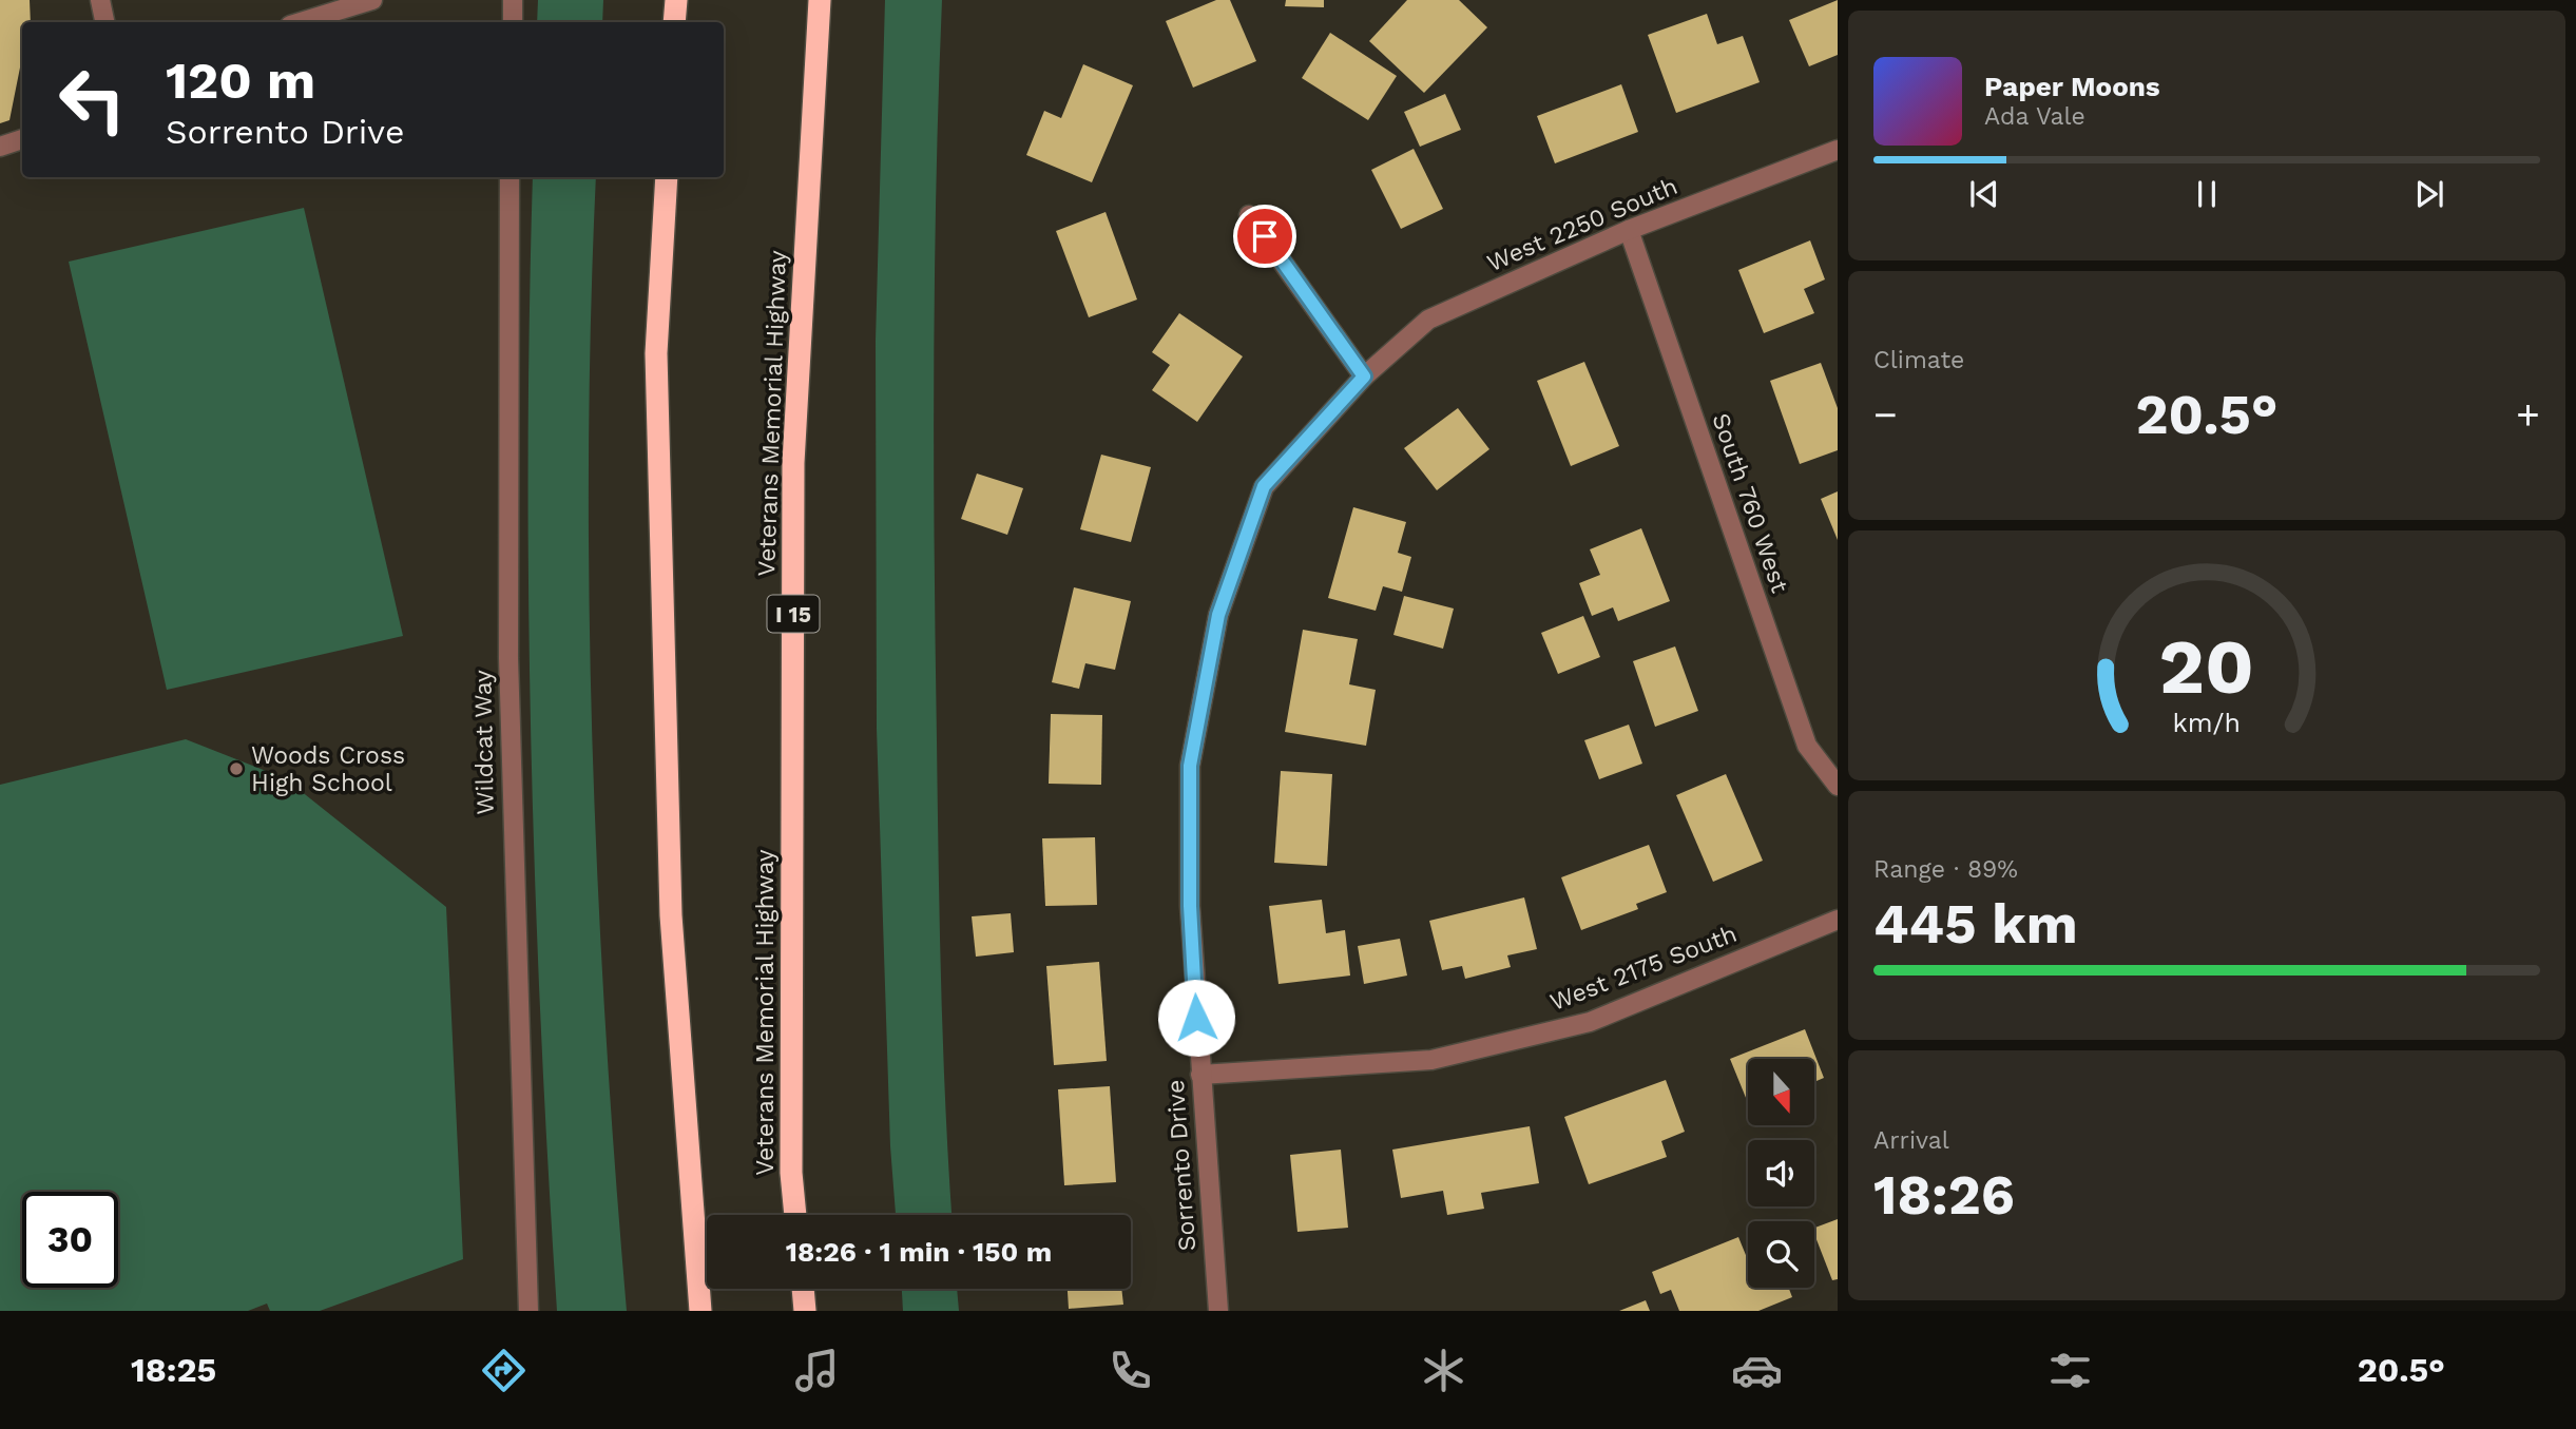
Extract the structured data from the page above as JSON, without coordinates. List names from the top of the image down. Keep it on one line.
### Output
{"streets":{"highway":["Veterans Memorial Highway","I 15"],"street":["West 2250 South","South 760 West","Wildcat Way","West 2175 South","Sorrento Drive"]},"crossings":[["West 2250 South","South 760 West"],["West 2250 South","Sorrento Drive"],["West 2175 South","Sorrento Drive"]],"places":["Woods Cross High School"],"north":"bottom","page":{"turn":["120 m","Sorrento Drive"],"song":["Paper Moons","Ada Vale"],"tile":["Climate",["Range · 89%","445 km"],["Arrival","18:26"]],"heat":["−","20.5°","+"],"limit":"30","trip":"18:26 · 1 min · 150 m","tabs":["18:25","20.5°"],"gauge":["20","km/h"]}}
